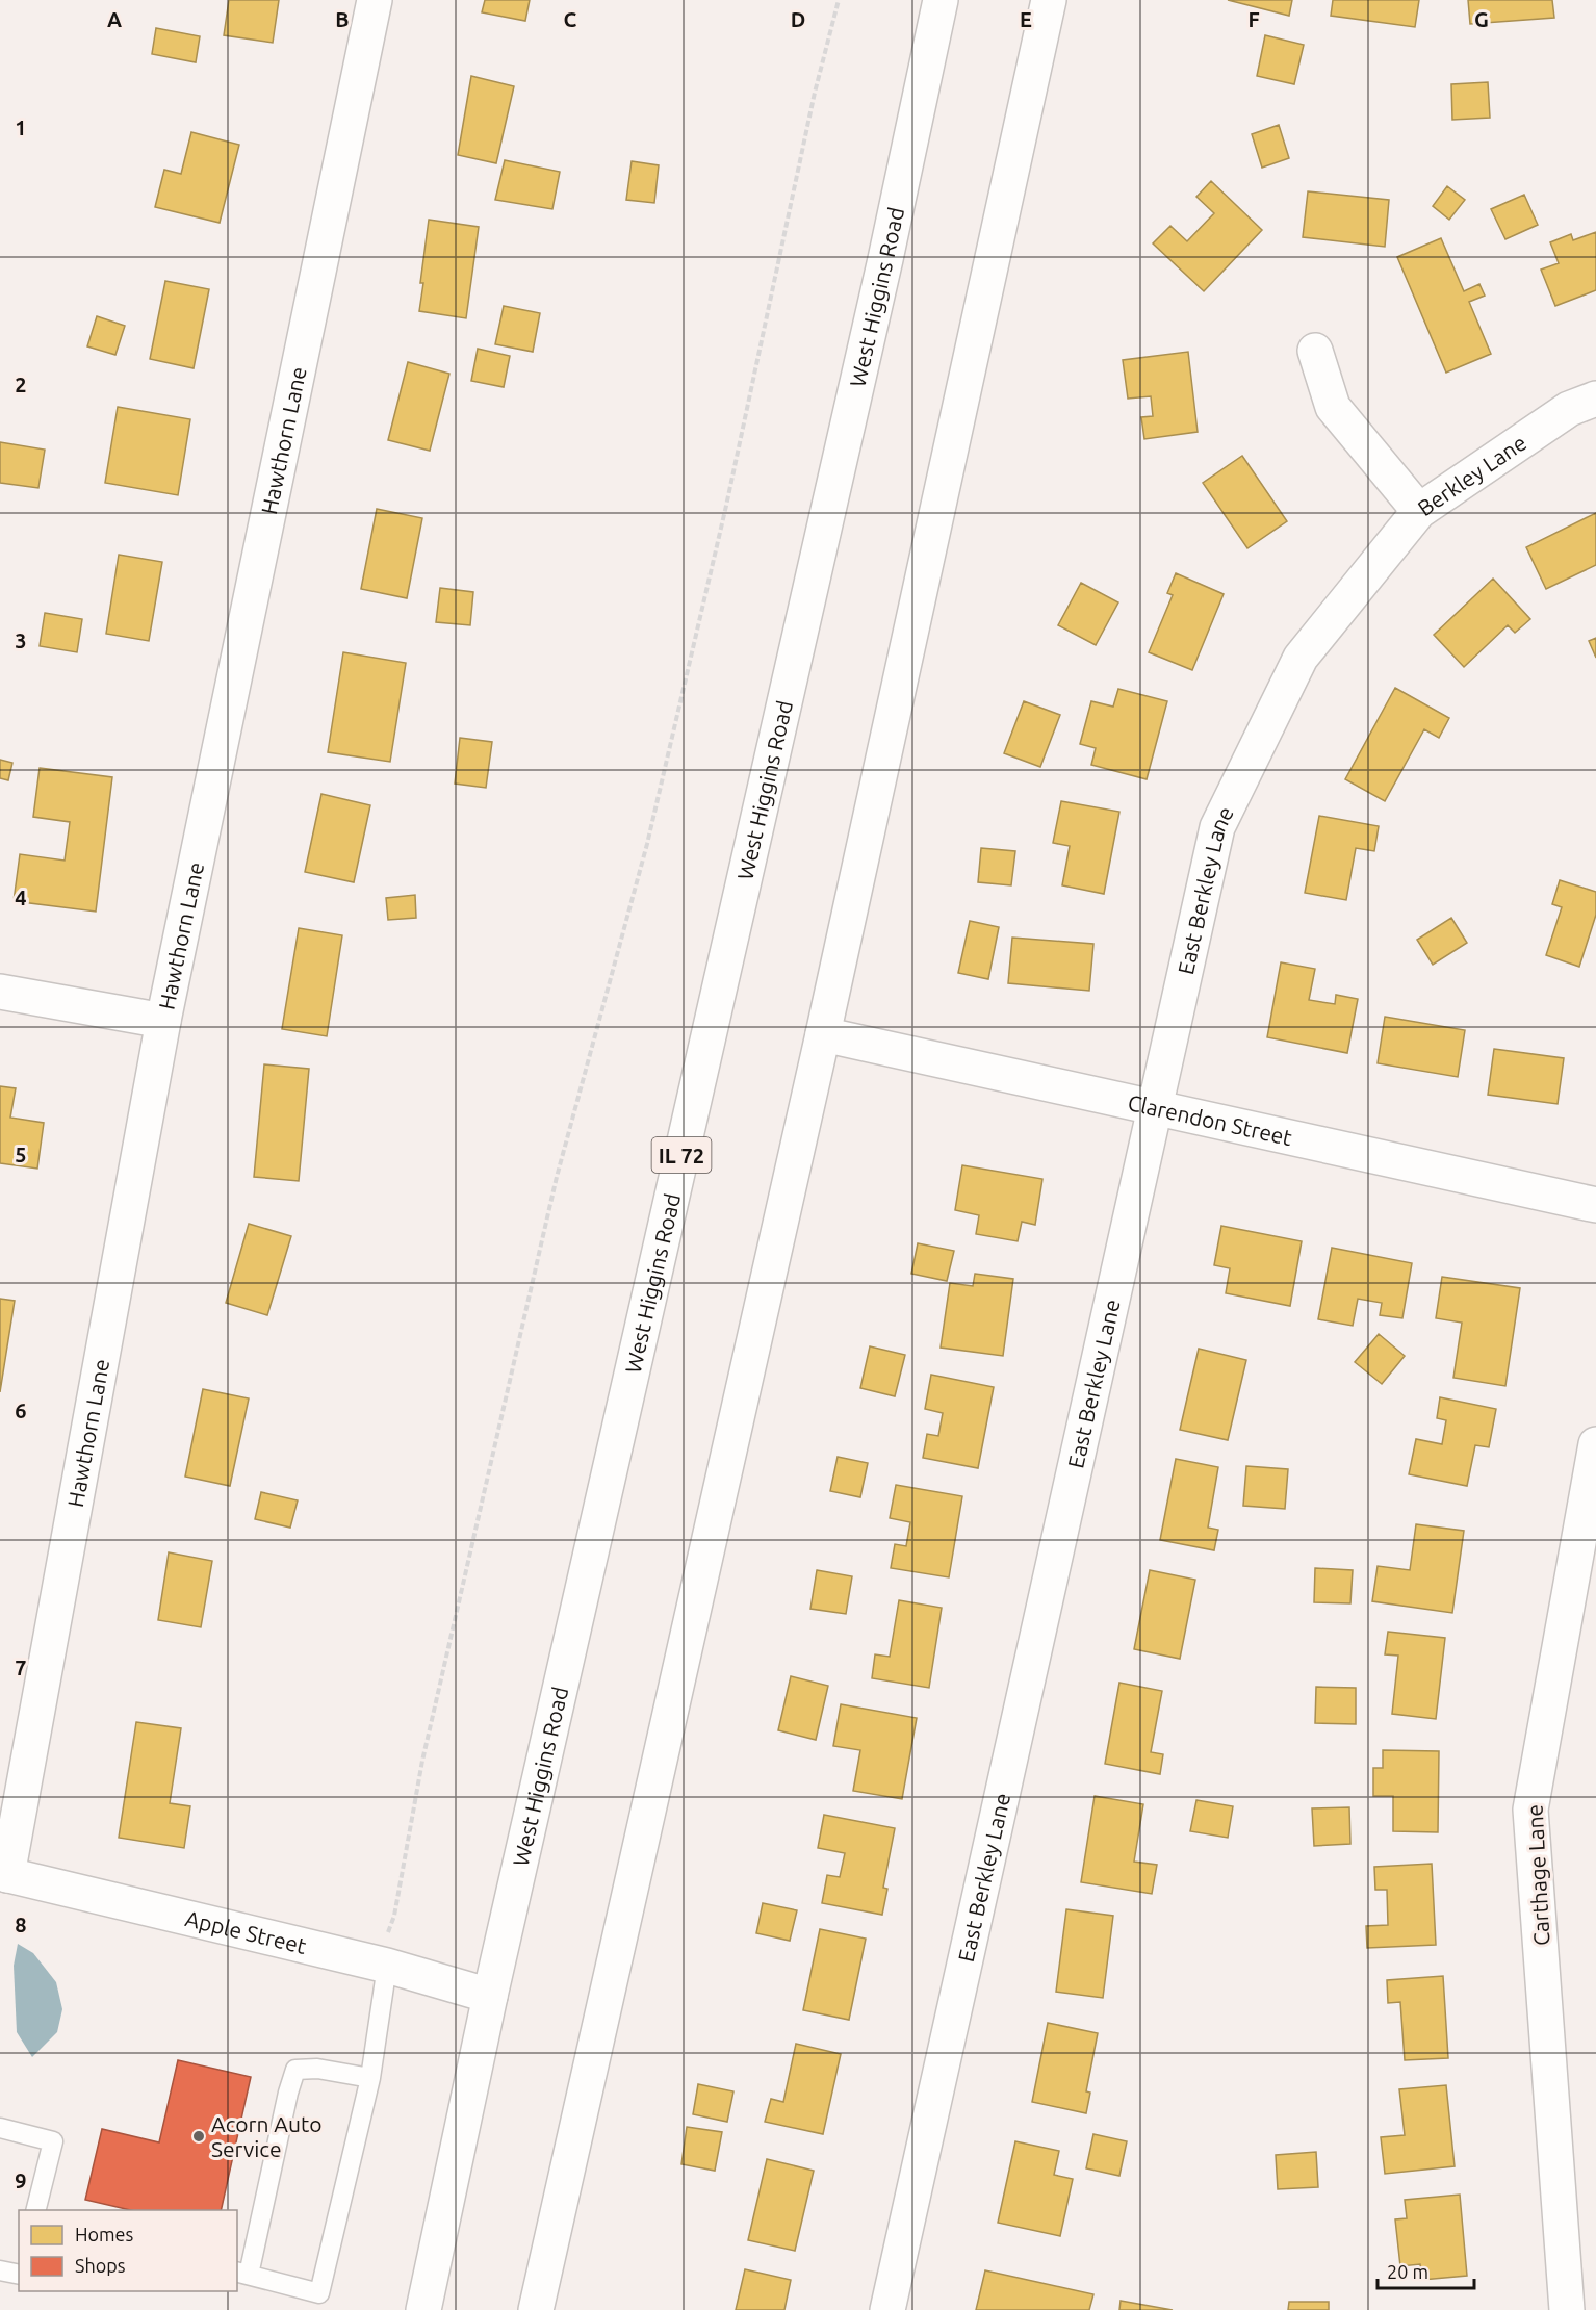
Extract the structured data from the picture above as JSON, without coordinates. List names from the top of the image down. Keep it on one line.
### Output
{"streets":{"street":["West Higgins Road","Hawthorn Lane","Berkley Lane","East Berkley Lane","Clarendon Street","IL 72","Carthage Lane","Apple Street"]},"crossings":[["West Higgins Road","Apple Street"],["Hawthorn Lane","Apple Street"],["Berkley Lane","East Berkley Lane"],["East Berkley Lane","Clarendon Street"]],"places":["Acorn Auto Service"],"legend":["Homes","Shops"],"scale_bar":"20 m","grid":{"columns":["A","B","C","D","E","F","G"],"rows":["1","2","3","4","5","6","7","8","9"]}}
